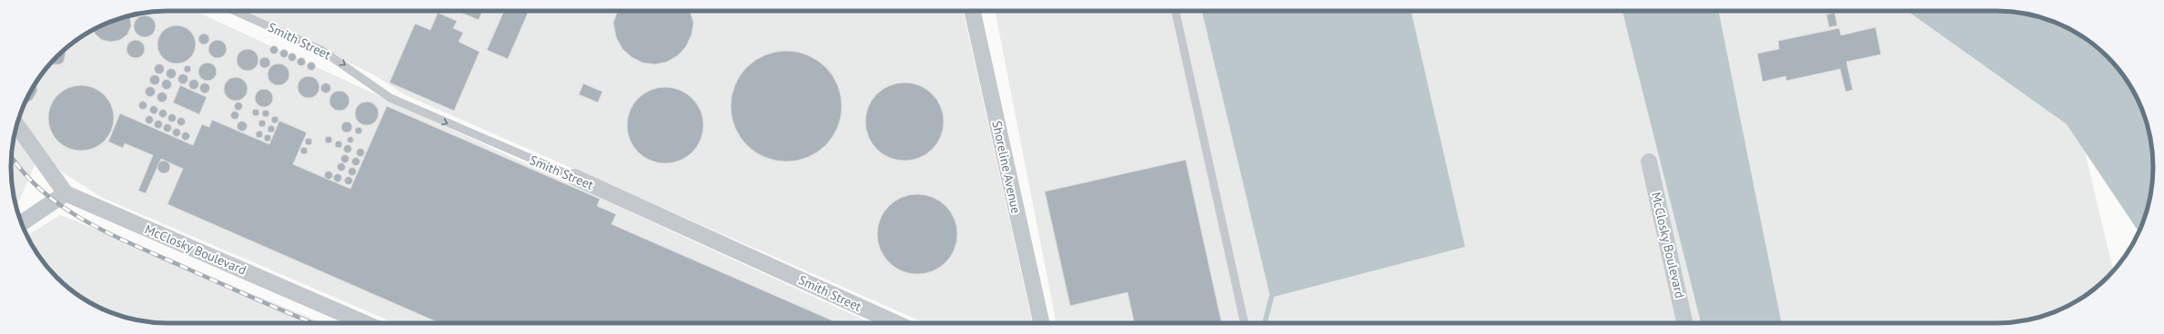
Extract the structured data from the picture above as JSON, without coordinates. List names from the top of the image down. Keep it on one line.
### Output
{"streets":{"street":["Smith Street","Shoreline Avenue","McClosky Boulevard"]},"one_way":["Smith Street"]}
